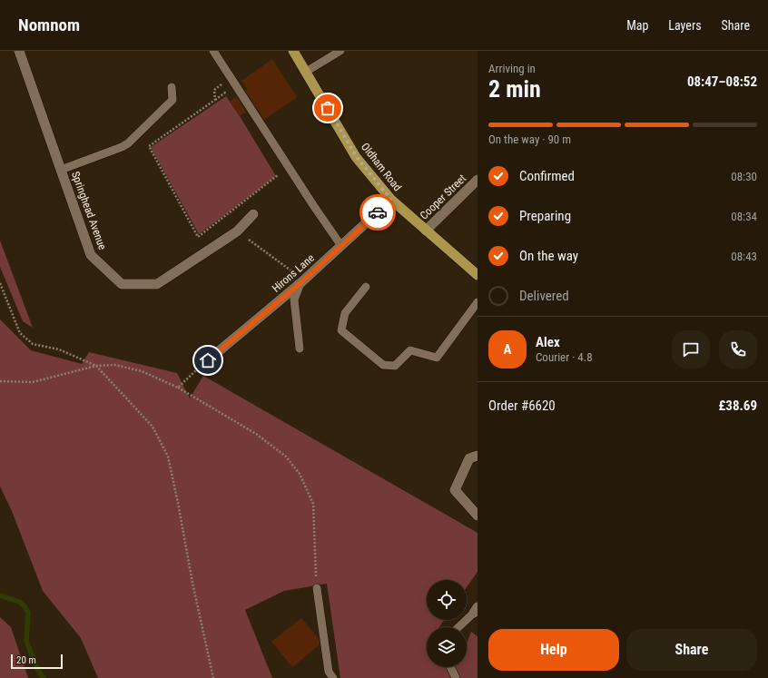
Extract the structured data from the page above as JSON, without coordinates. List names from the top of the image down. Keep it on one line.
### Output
{"streets":{"main road":["Oldham Road"],"street":["Cooper Street","Springhead Avenue","Hirons Lane"]},"crossings":[["Oldham Road","Cooper Street"],["Oldham Road","Hirons Lane"]],"scale_bar":"20 m","page":{"header":"Nomnom","nav":["Map","Layers","Share"],"heading":["2 min","Arriving in","08:47–08:52"],"panel":["Alex","Courier · 4.8","Order #6620","£38.69"],"bar":"On the way · 90 m","list":[["Confirmed","08:30"],["Preparing","08:34"],["On the way","08:43"],"Delivered"],"round":"A","buttons":["Help","Share"],"scale":"20 m"}}
